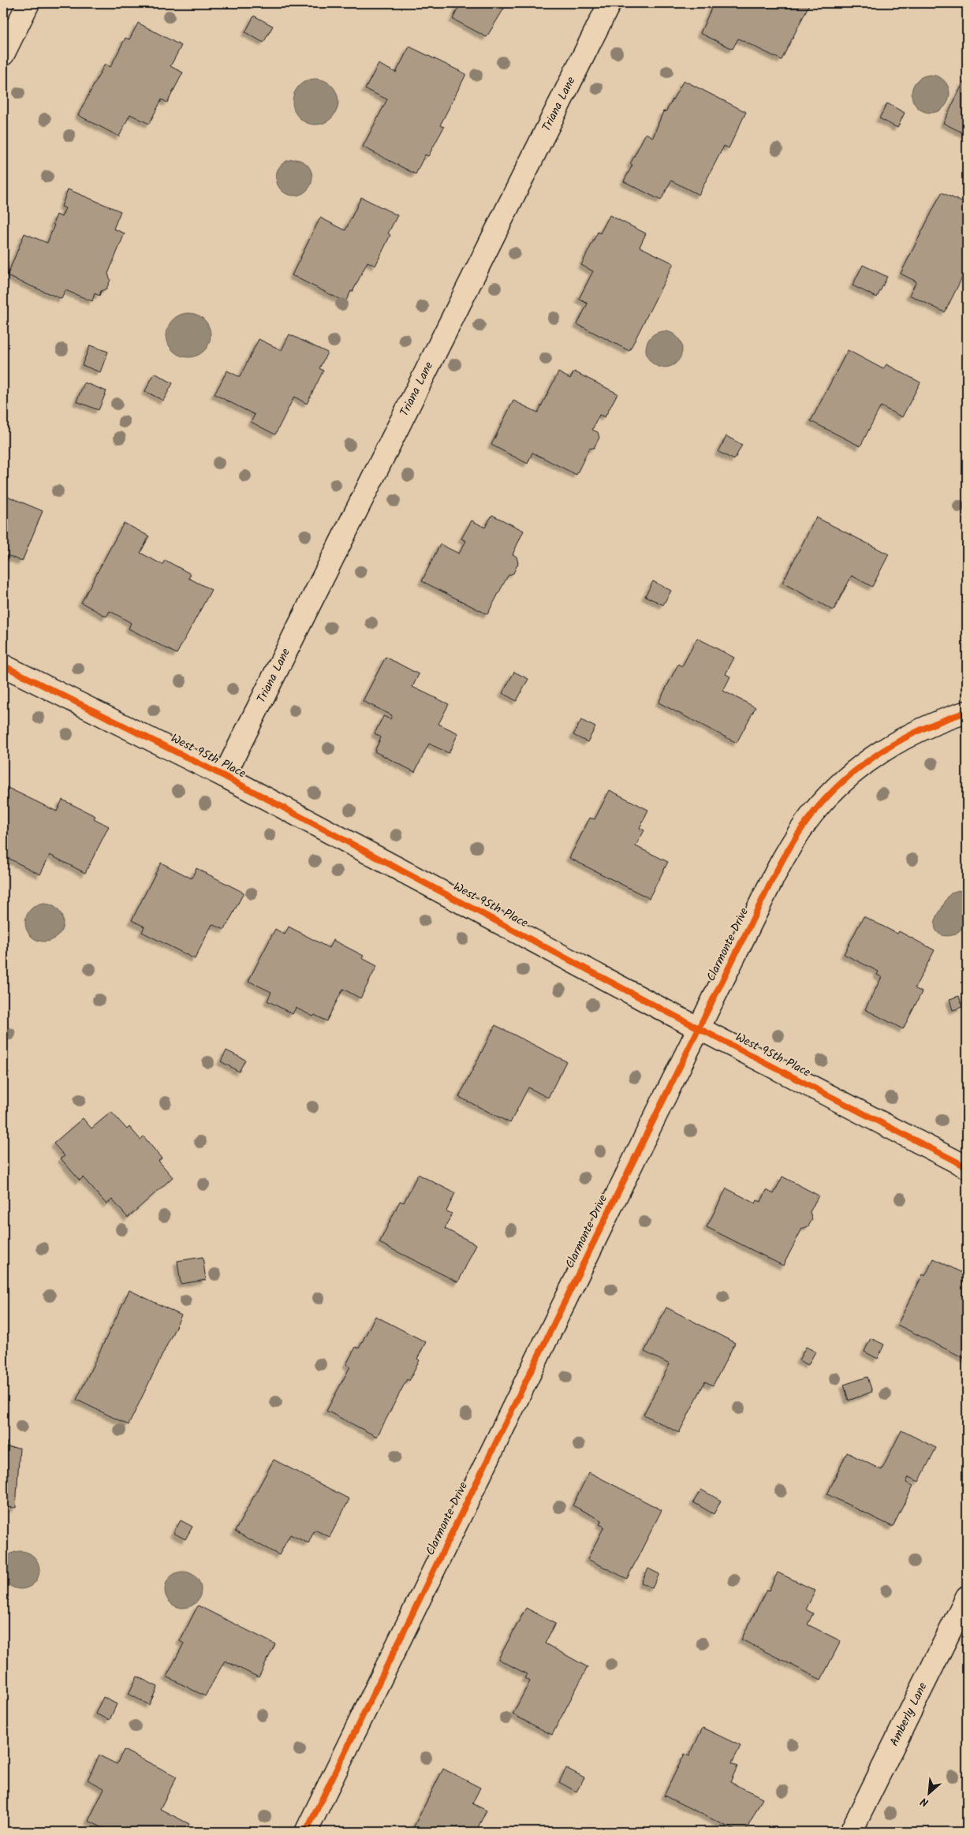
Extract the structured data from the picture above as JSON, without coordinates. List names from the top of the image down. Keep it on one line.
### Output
{"streets":{"street":["Triana Lane","West 95th Place","Clarmonte Drive","Amberly Lane"]},"crossings":[["Triana Lane","West 95th Place"],["West 95th Place","Clarmonte Drive"]],"north":"bottom left"}
